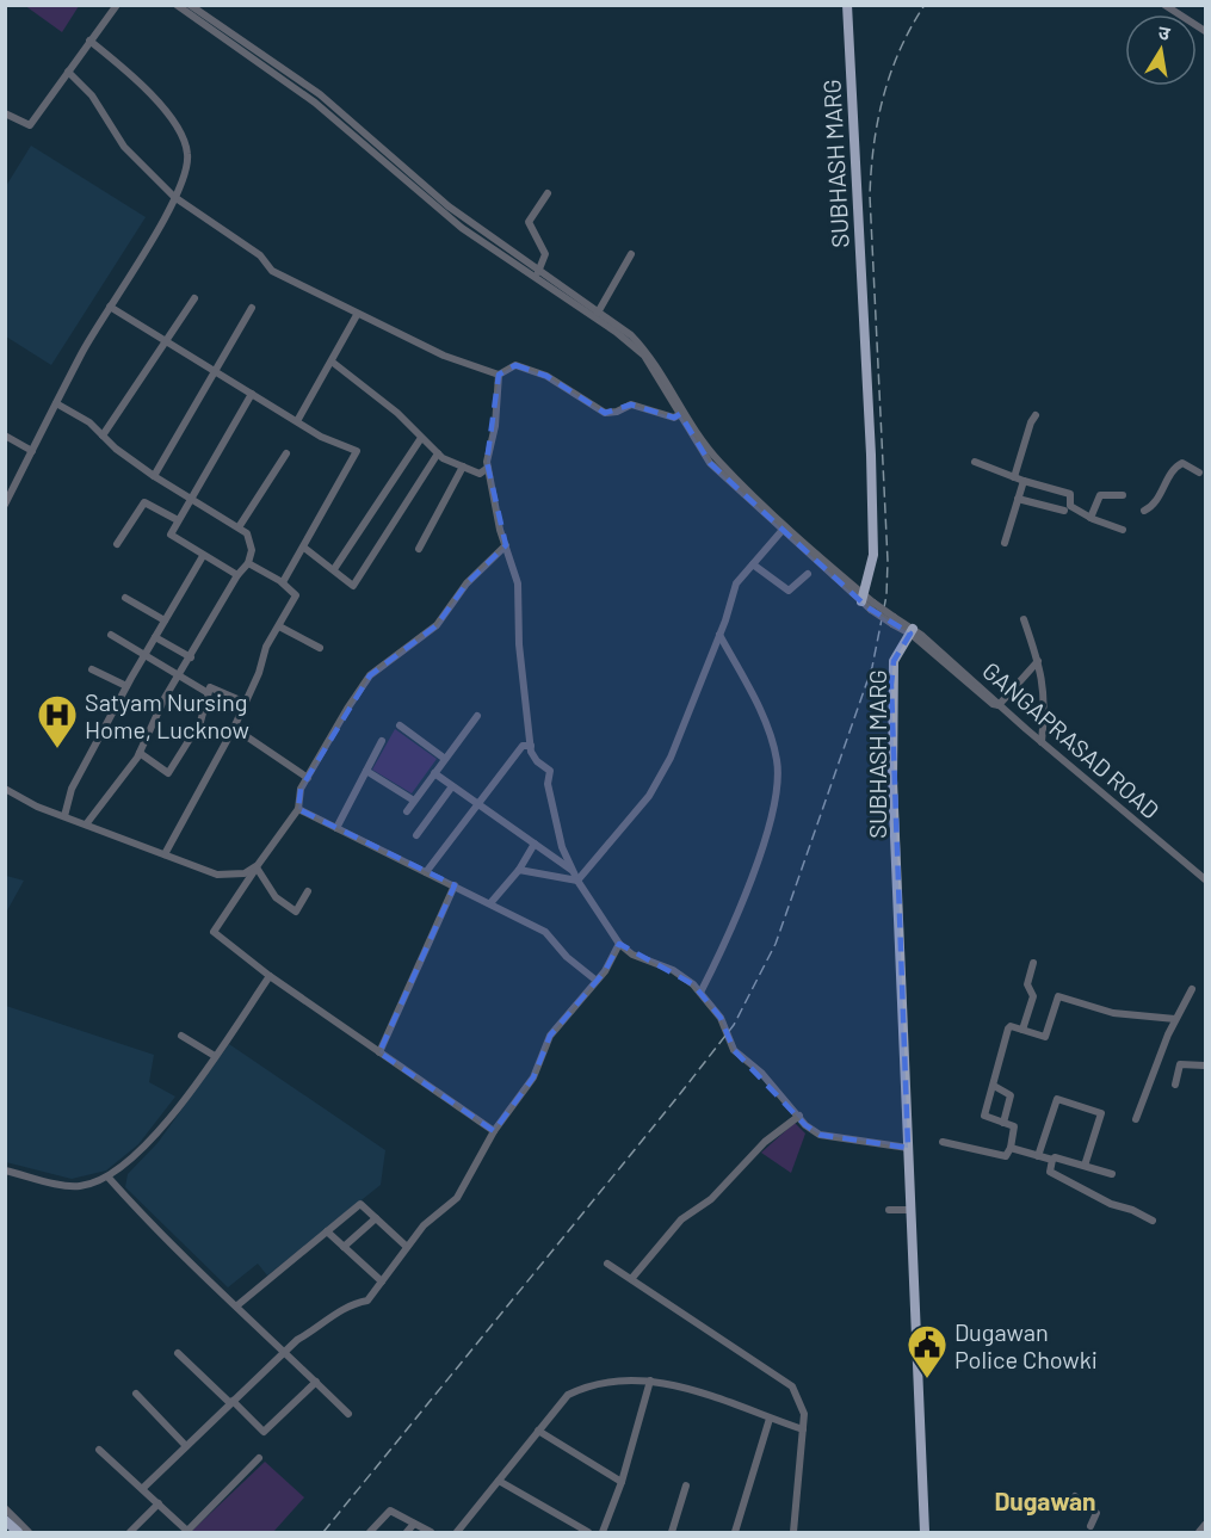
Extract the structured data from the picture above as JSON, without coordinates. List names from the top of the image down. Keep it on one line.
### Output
{"streets":{"main road":["SUBHASH MARG"],"street":["GANGAPRASAD ROAD"]},"crossings":[["SUBHASH MARG","GANGAPRASAD ROAD"]],"districts":["Dugawan"],"places":{"hospital":["Satyam Nursing Home, Lucknow"],"public building":["Dugawan Police Chowki"]},"north":"top"}
